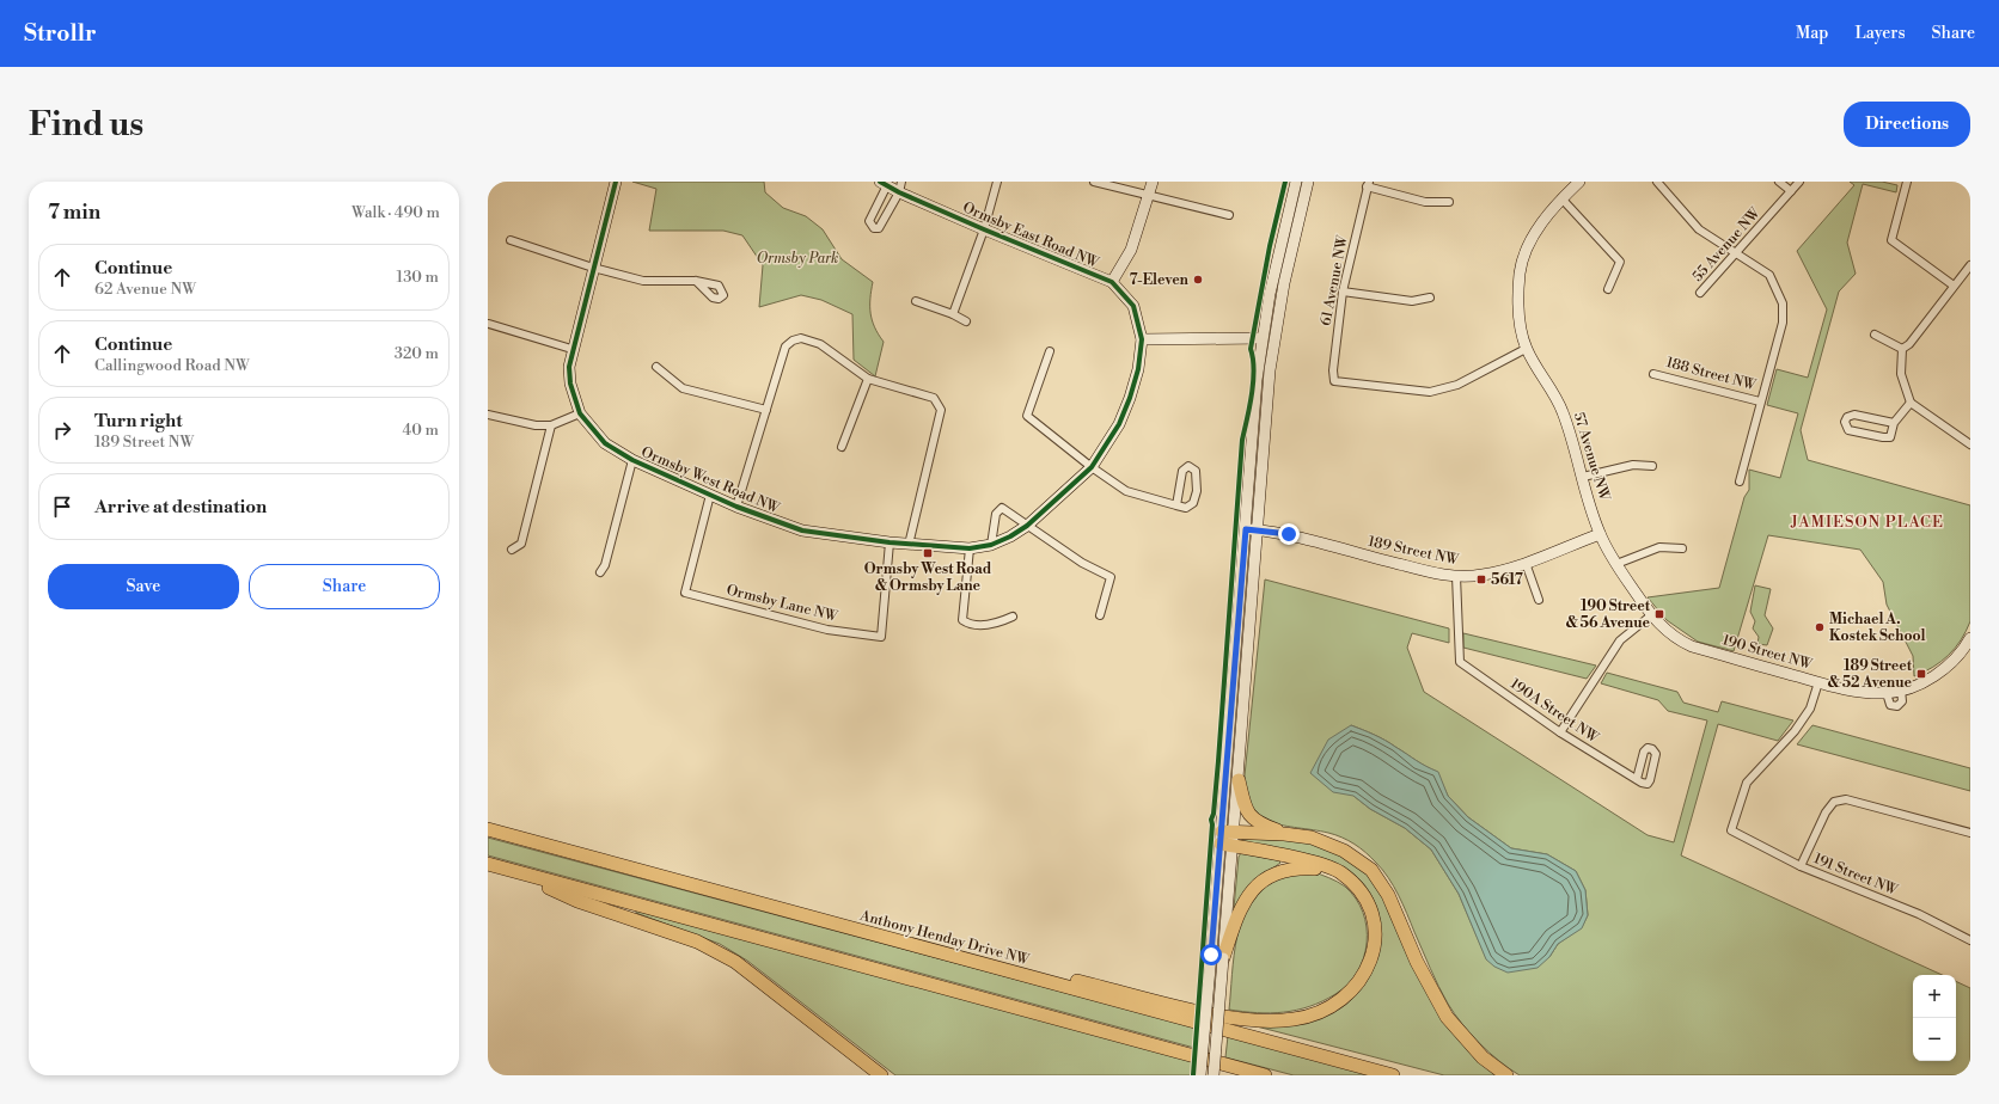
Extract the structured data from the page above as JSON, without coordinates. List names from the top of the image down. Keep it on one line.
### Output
{"streets":{"highway":["Anthony Henday Drive NW"],"street":["Ormsby East Road NW","55 Avenue NW","61 Avenue NW","188 Street NW","57 Avenue NW","Ormsby West Road NW","189 Street NW","Ormsby Lane NW","190 Street NW","190A Street NW","191 Street NW"]},"crossings":[["Ormsby East Road NW","Ormsby West Road NW"],["61 Avenue NW","57 Avenue NW"],["57 Avenue NW","189 Street NW"],["57 Avenue NW","190 Street NW"],["Ormsby West Road NW","Ormsby Lane NW"],["189 Street NW","190A Street NW"],["190 Street NW","191 Street NW"]],"districts":["JAMIESON PLACE"],"parks":["Ormsby Park"],"places":{"other":["7-Eleven","Michael A. Kostek School"],"transit":["Ormsby West Road & Ormsby Lane","5617","190 Street & 56 Avenue","189 Street & 52 Avenue"]},"page":{"header":"Strollr","nav":["Map","Layers","Share"],"buttons":["Directions",["Save","Share"]],"title":"Find us","heading":["7 min","Walk · 490 m"],"list":[["Continue","62 Avenue NW","130 m"],["Continue","Callingwood Road NW","320 m"],["Turn right","189 Street NW","40 m"],"Arrive at destination"],"map_buttons":["+","−"]}}
